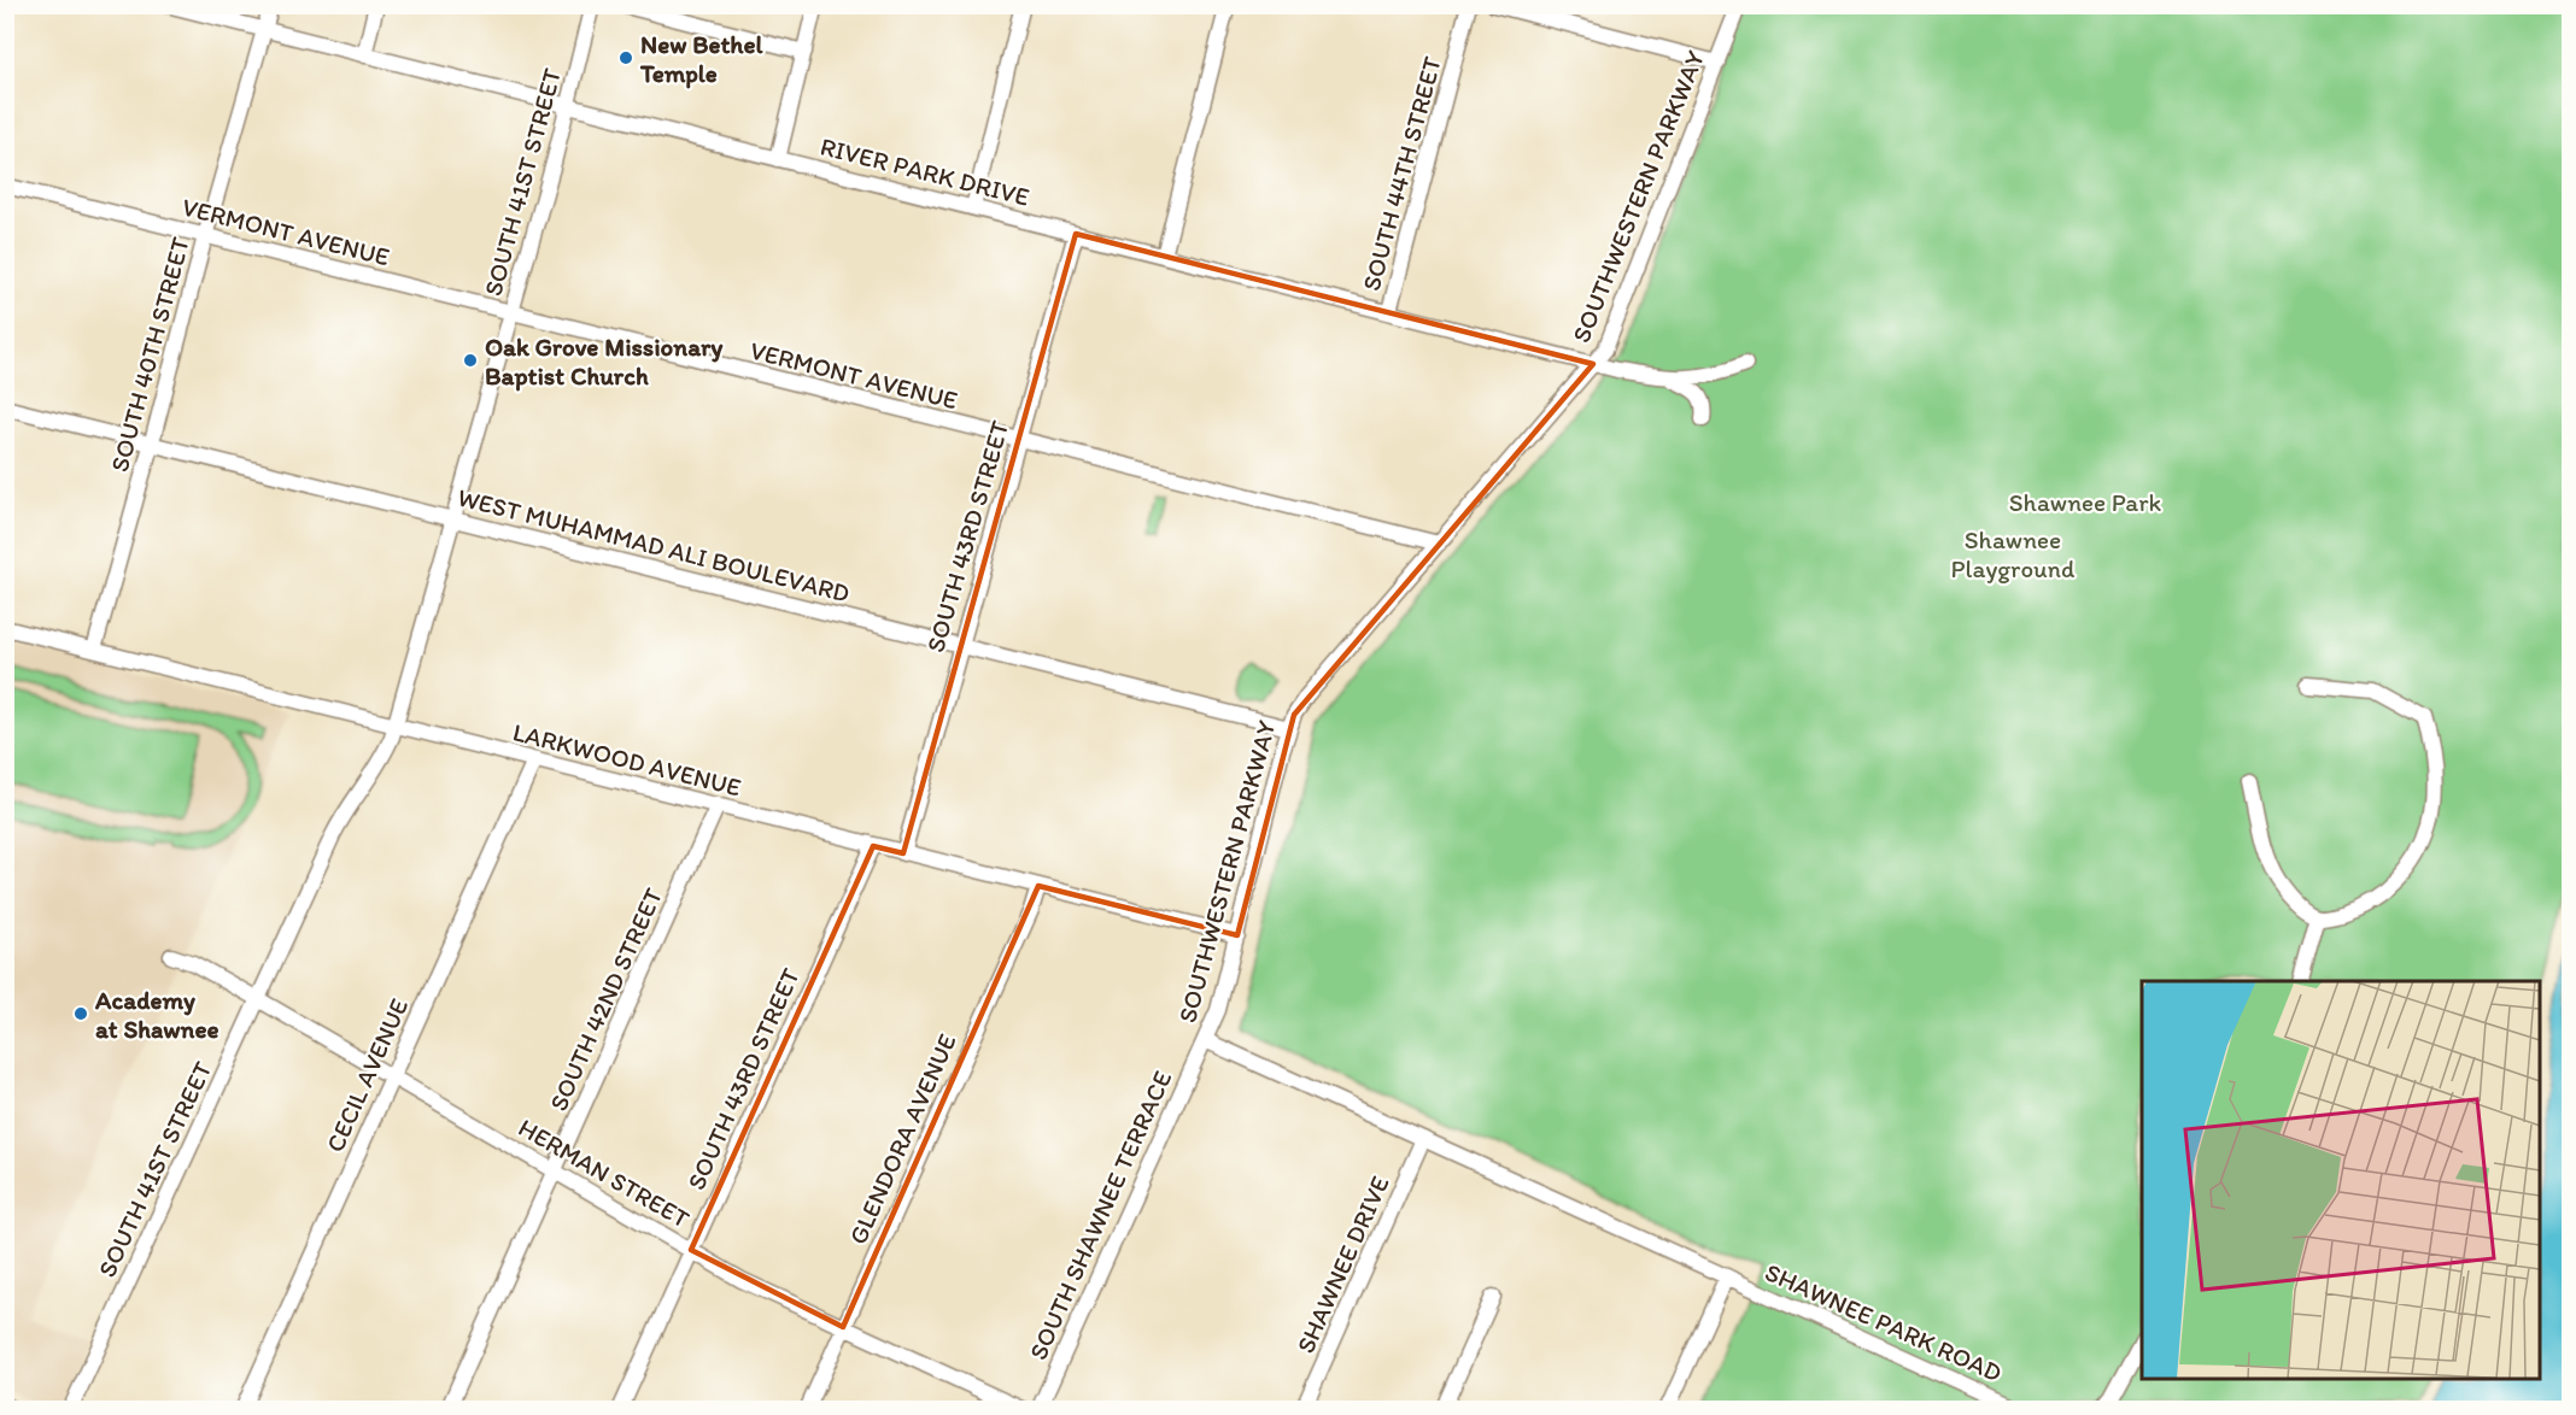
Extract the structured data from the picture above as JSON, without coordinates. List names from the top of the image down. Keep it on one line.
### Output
{"streets":{"street":["RIVER PARK DRIVE","SOUTH 44TH STREET","SOUTH 41ST STREET","SOUTHWESTERN PARKWAY","VERMONT AVENUE","SOUTH 40TH STREET","SOUTH 43RD STREET","WEST MUHAMMAD ALI BOULEVARD","LARKWOOD AVENUE","SOUTH 42ND STREET","CECIL AVENUE","GLENDORA AVENUE","HERMAN STREET","SOUTH SHAWNEE TERRACE","SHAWNEE DRIVE","SHAWNEE PARK ROAD"]},"crossings":[["RIVER PARK DRIVE","SOUTH 44TH STREET"],["RIVER PARK DRIVE","SOUTH 41ST STREET"],["RIVER PARK DRIVE","SOUTHWESTERN PARKWAY"],["RIVER PARK DRIVE","SOUTH 40TH STREET"],["RIVER PARK DRIVE","SOUTH 43RD STREET"],["SOUTH 41ST STREET","VERMONT AVENUE"],["SOUTH 41ST STREET","WEST MUHAMMAD ALI BOULEVARD"],["SOUTH 41ST STREET","LARKWOOD AVENUE"],["SOUTH 41ST STREET","HERMAN STREET"],["SOUTHWESTERN PARKWAY","VERMONT AVENUE"],["SOUTHWESTERN PARKWAY","WEST MUHAMMAD ALI BOULEVARD"],["SOUTHWESTERN PARKWAY","LARKWOOD AVENUE"],["SOUTHWESTERN PARKWAY","SOUTH SHAWNEE TERRACE"],["SOUTHWESTERN PARKWAY","SHAWNEE DRIVE"],["SOUTHWESTERN PARKWAY","SHAWNEE PARK ROAD"],["VERMONT AVENUE","SOUTH 40TH STREET"],["VERMONT AVENUE","SOUTH 43RD STREET"],["SOUTH 40TH STREET","WEST MUHAMMAD ALI BOULEVARD"],["SOUTH 40TH STREET","LARKWOOD AVENUE"],["SOUTH 43RD STREET","WEST MUHAMMAD ALI BOULEVARD"],["SOUTH 43RD STREET","LARKWOOD AVENUE"],["SOUTH 43RD STREET","HERMAN STREET"],["LARKWOOD AVENUE","SOUTH 42ND STREET"],["LARKWOOD AVENUE","CECIL AVENUE"],["LARKWOOD AVENUE","GLENDORA AVENUE"],["SOUTH 42ND STREET","HERMAN STREET"],["CECIL AVENUE","HERMAN STREET"],["GLENDORA AVENUE","HERMAN STREET"]],"parks":["Shawnee Park","Shawnee Playground"],"places":["New Bethel Temple","Oak Grove Missionary Baptist Church","Academy at Shawnee"]}
